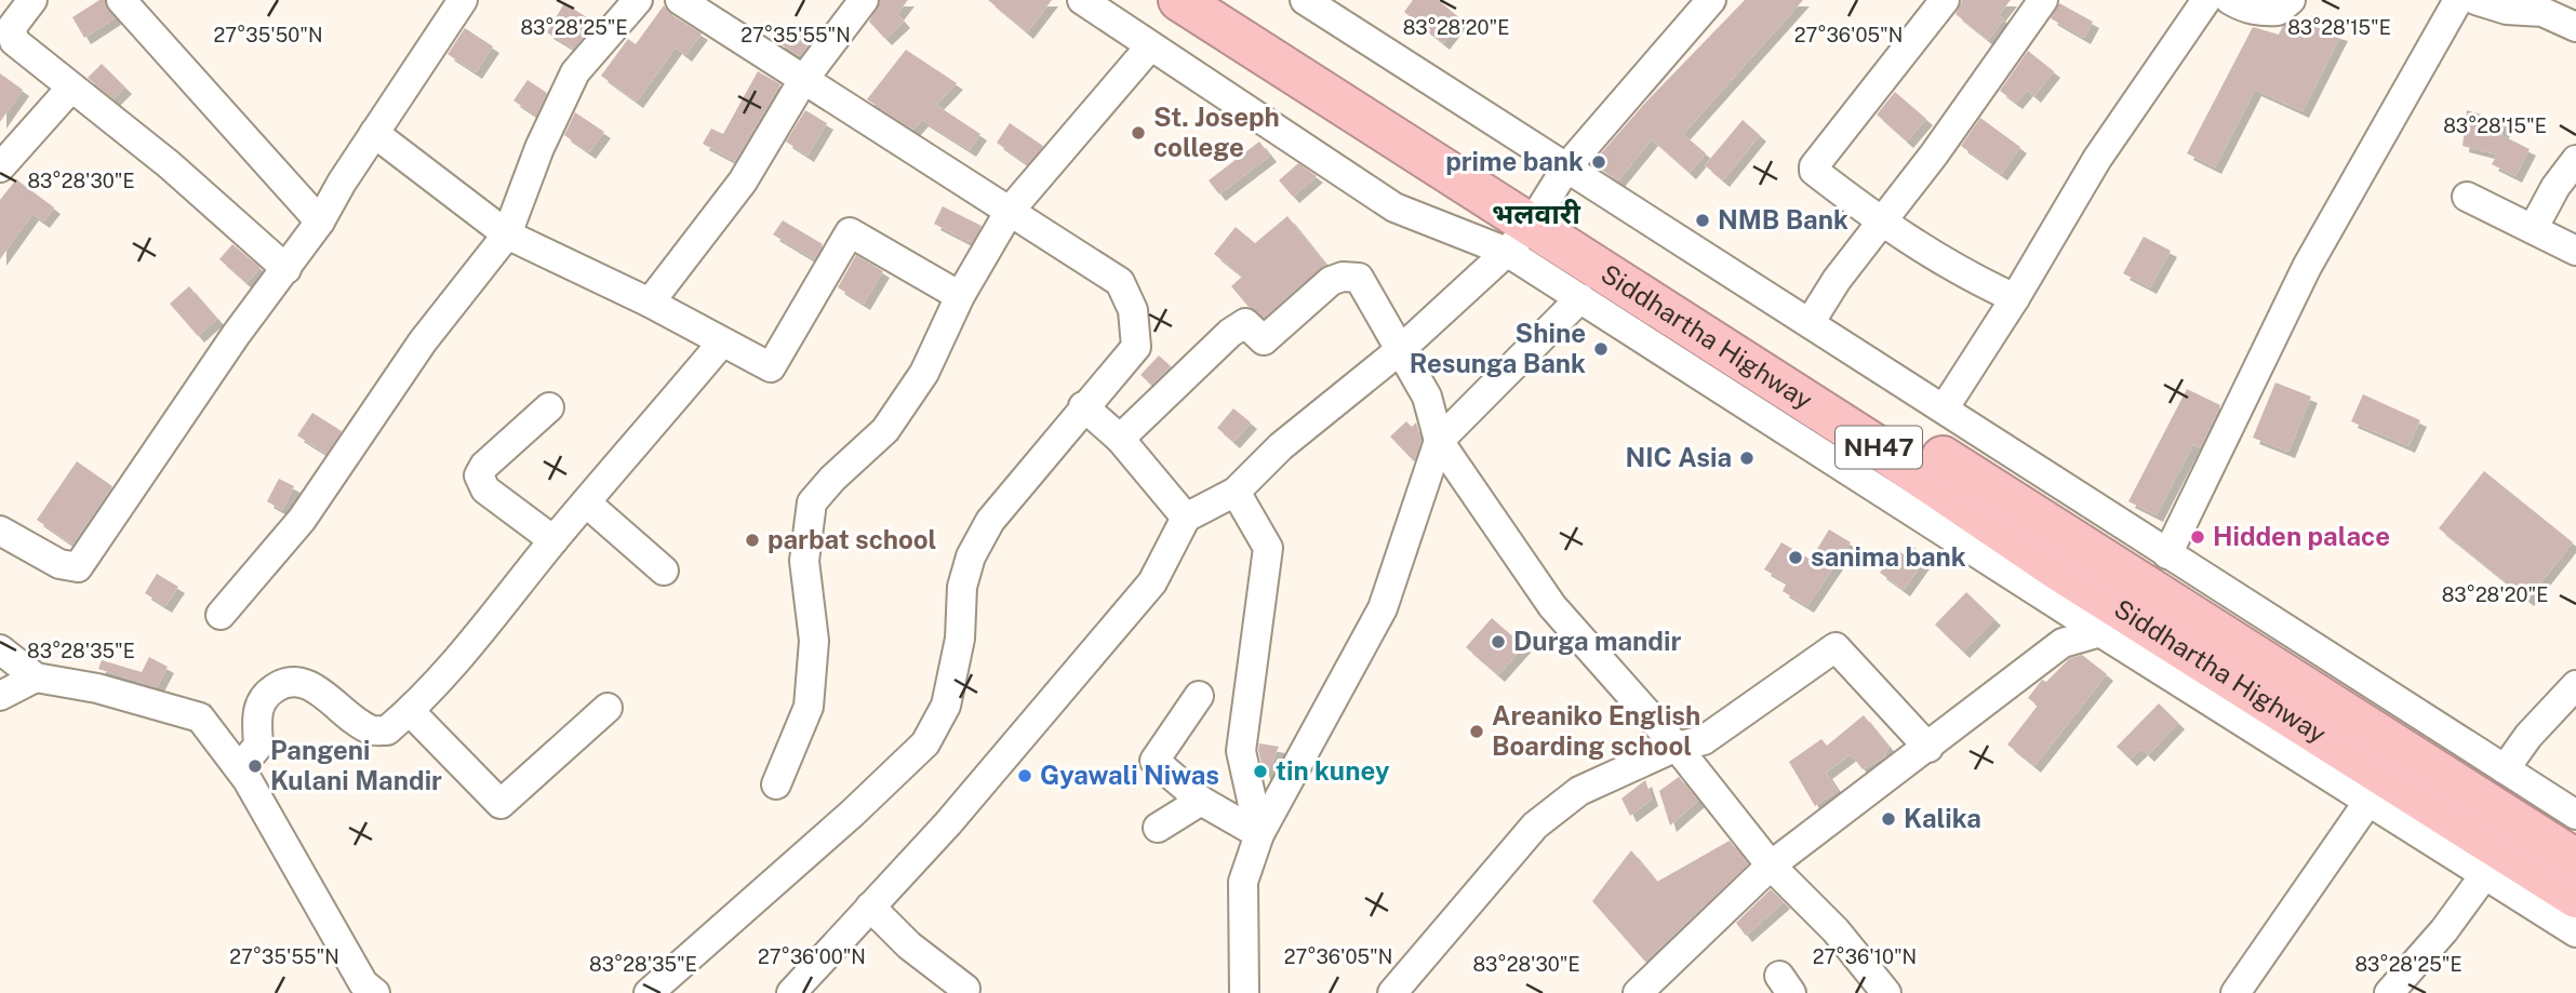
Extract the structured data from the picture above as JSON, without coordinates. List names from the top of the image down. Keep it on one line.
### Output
{"streets":{"highway":["Siddhartha Highway","NH47"]},"districts":["भलवारी"],"places":["St. Joseph college","prime bank","NMB Bank","Shine Resunga Bank","NIC Asia","Hidden palace","parbat school","sanima bank","Durga mandir","Areaniko English Boarding school","Pangeni Kulani Mandir","tin kuney","Gyawali Niwas","Kalika"],"coordinates":["83°28'25\"E","83°28'20\"E","83°28'15\"E","27°35'50\"N","27°35'55\"N","27°36'05\"N","83°28'30\"E","83°28'35\"E","27°36'00\"N","27°36'10\"N"]}
